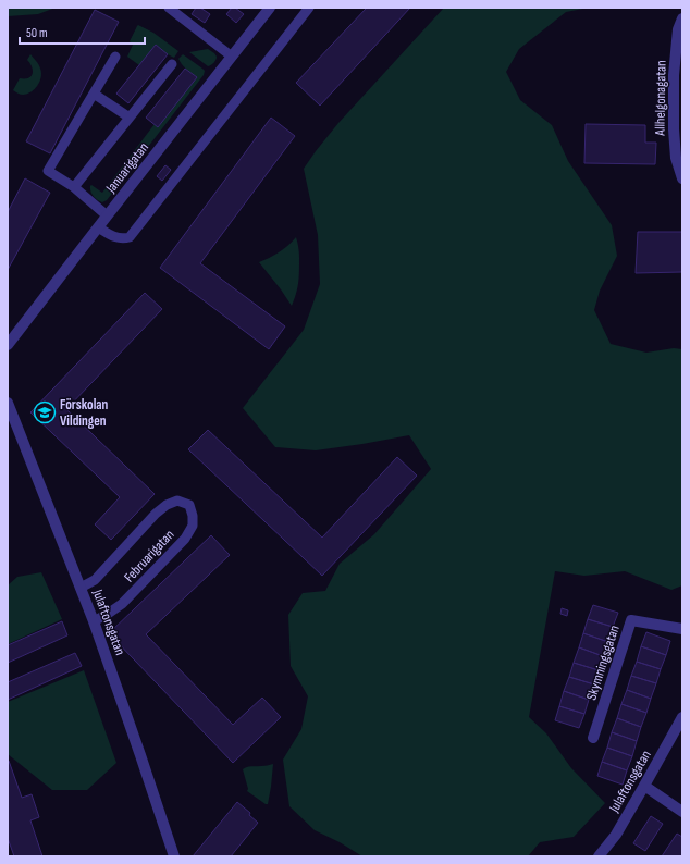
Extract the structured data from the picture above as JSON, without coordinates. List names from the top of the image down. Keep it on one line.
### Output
{"streets":{"street":["Allhelgonagatan","Januarigatan","Julaftonsgatan","Skymningsgatan"],"lane":["Februarigatan"]},"crossings":[["Februarigatan","Julaftonsgatan"]],"places":{"school or university":["Förskolan Vildingen"]},"scale_bar":"50 m"}
